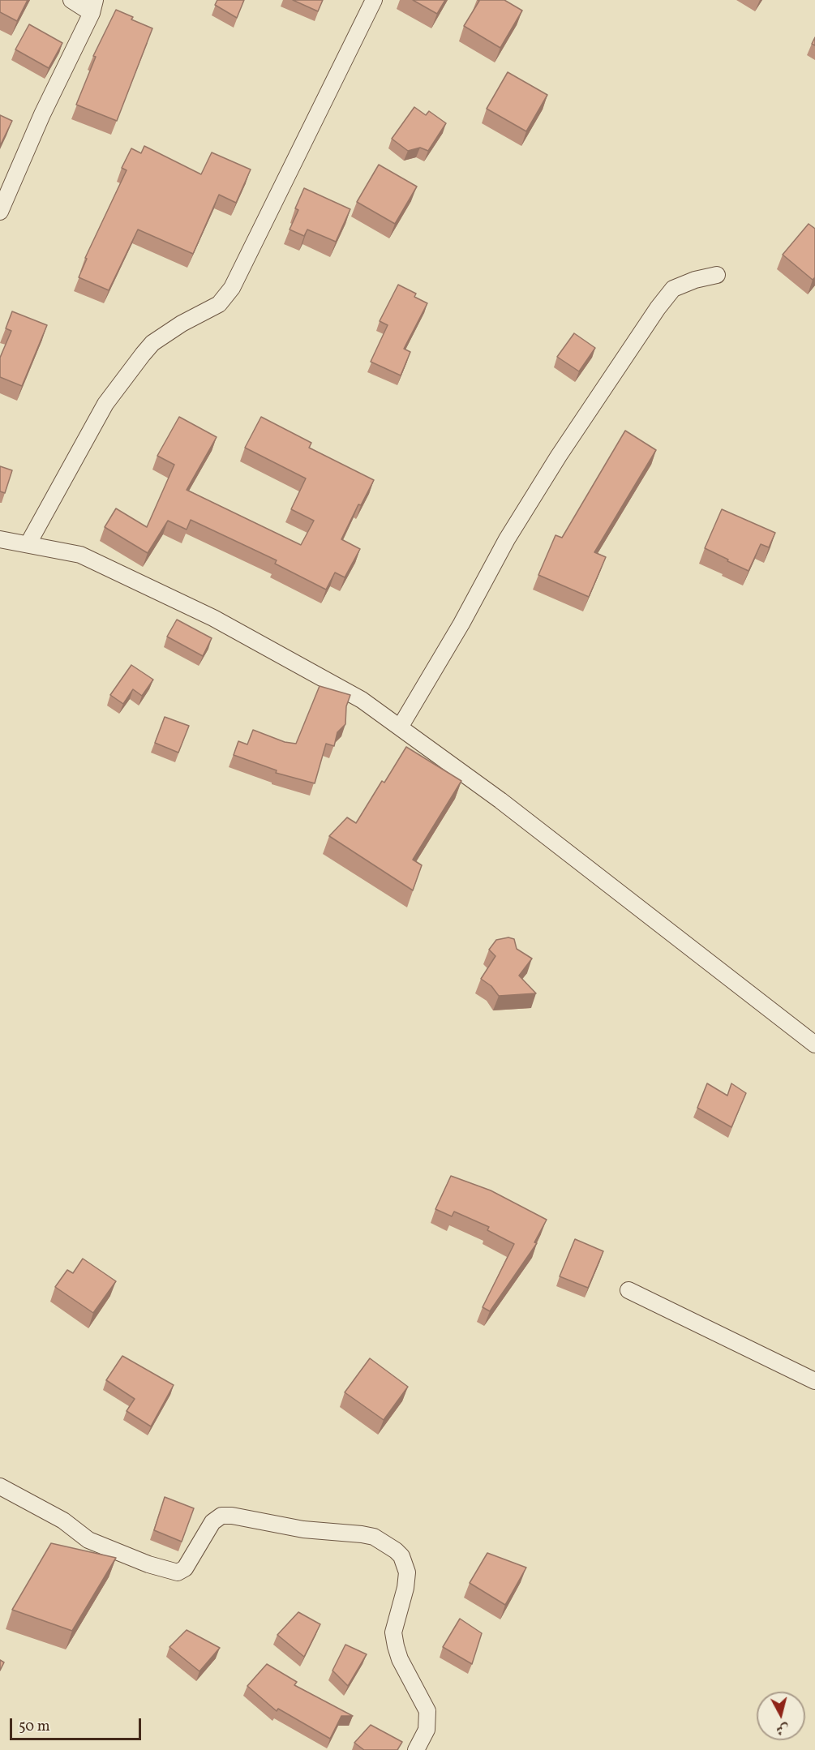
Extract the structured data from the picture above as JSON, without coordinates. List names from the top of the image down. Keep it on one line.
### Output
{"scale_bar":"50 m","north":"bottom"}
